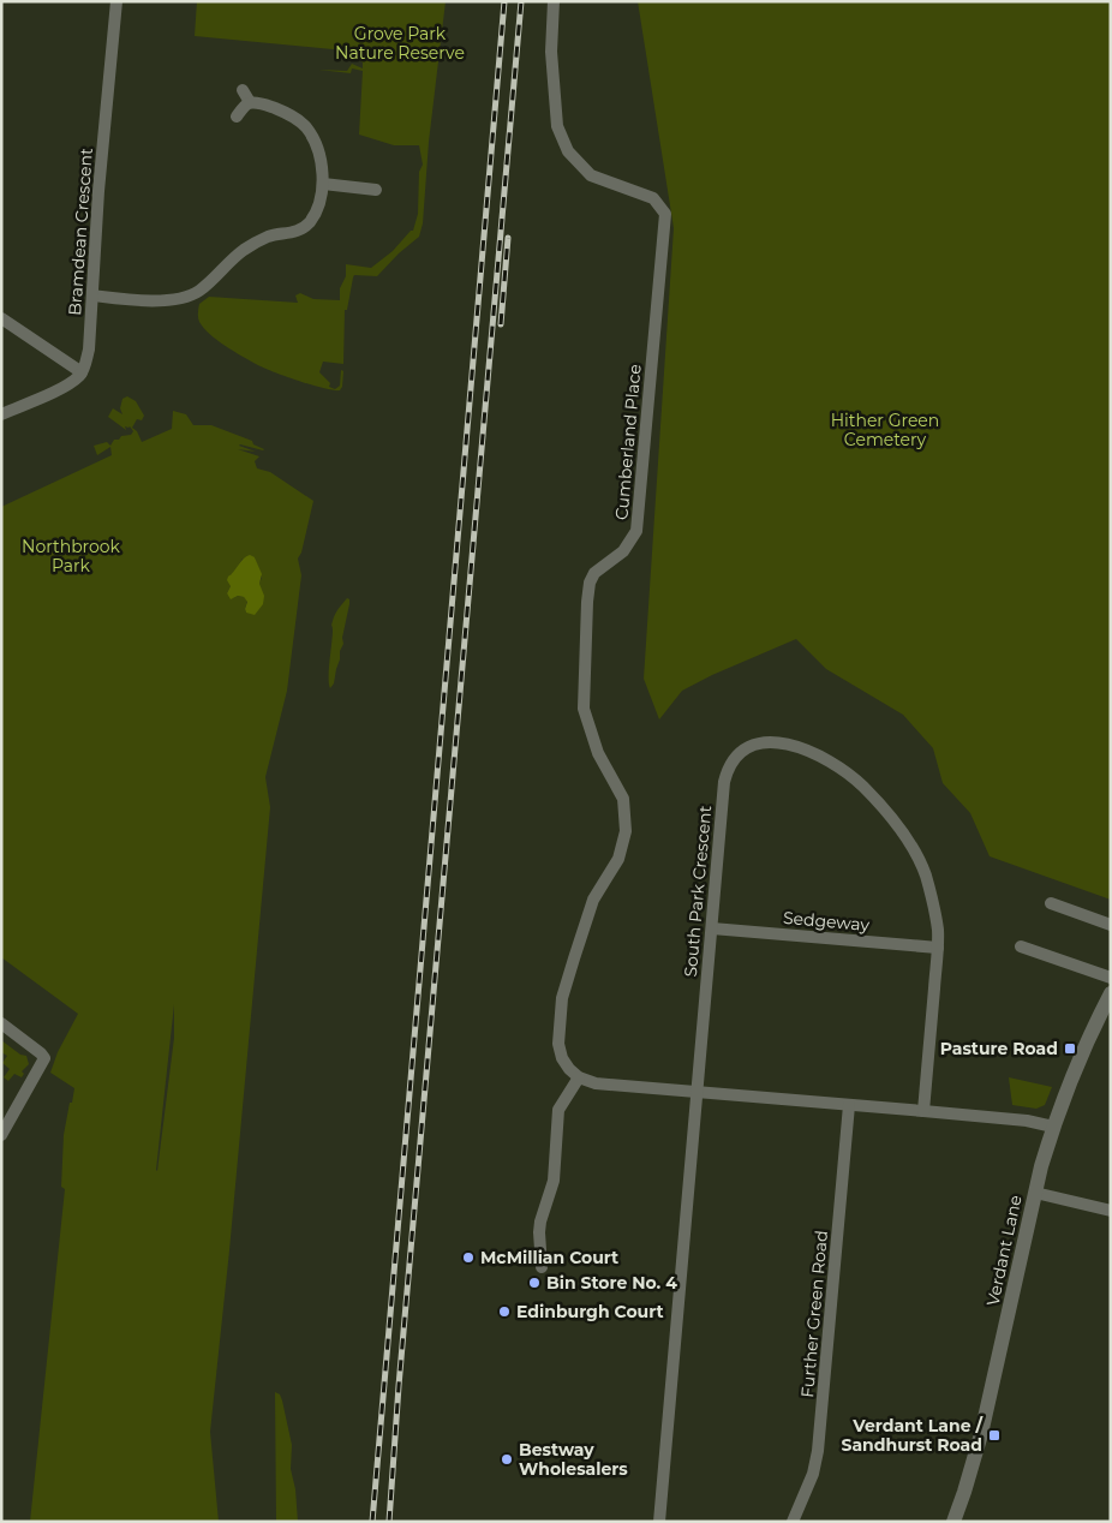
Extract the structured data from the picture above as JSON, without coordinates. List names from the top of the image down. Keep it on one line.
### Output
{"streets":{"street":["Bramdean Crescent","Cumberland Place","South Park Crescent","Sedgeway","Verdant Lane","Further Green Road"]},"crossings":[["South Park Crescent","Sedgeway"]],"parks":["Grove Park Nature Reserve","Hither Green Cemetery","Northbrook Park"],"places":{"transit":["Pasture Road","Verdant Lane / Sandhurst Road"],"other":["McMillian Court","Bin Store No. 4","Edinburgh Court","Bestway Wholesalers"]}}
